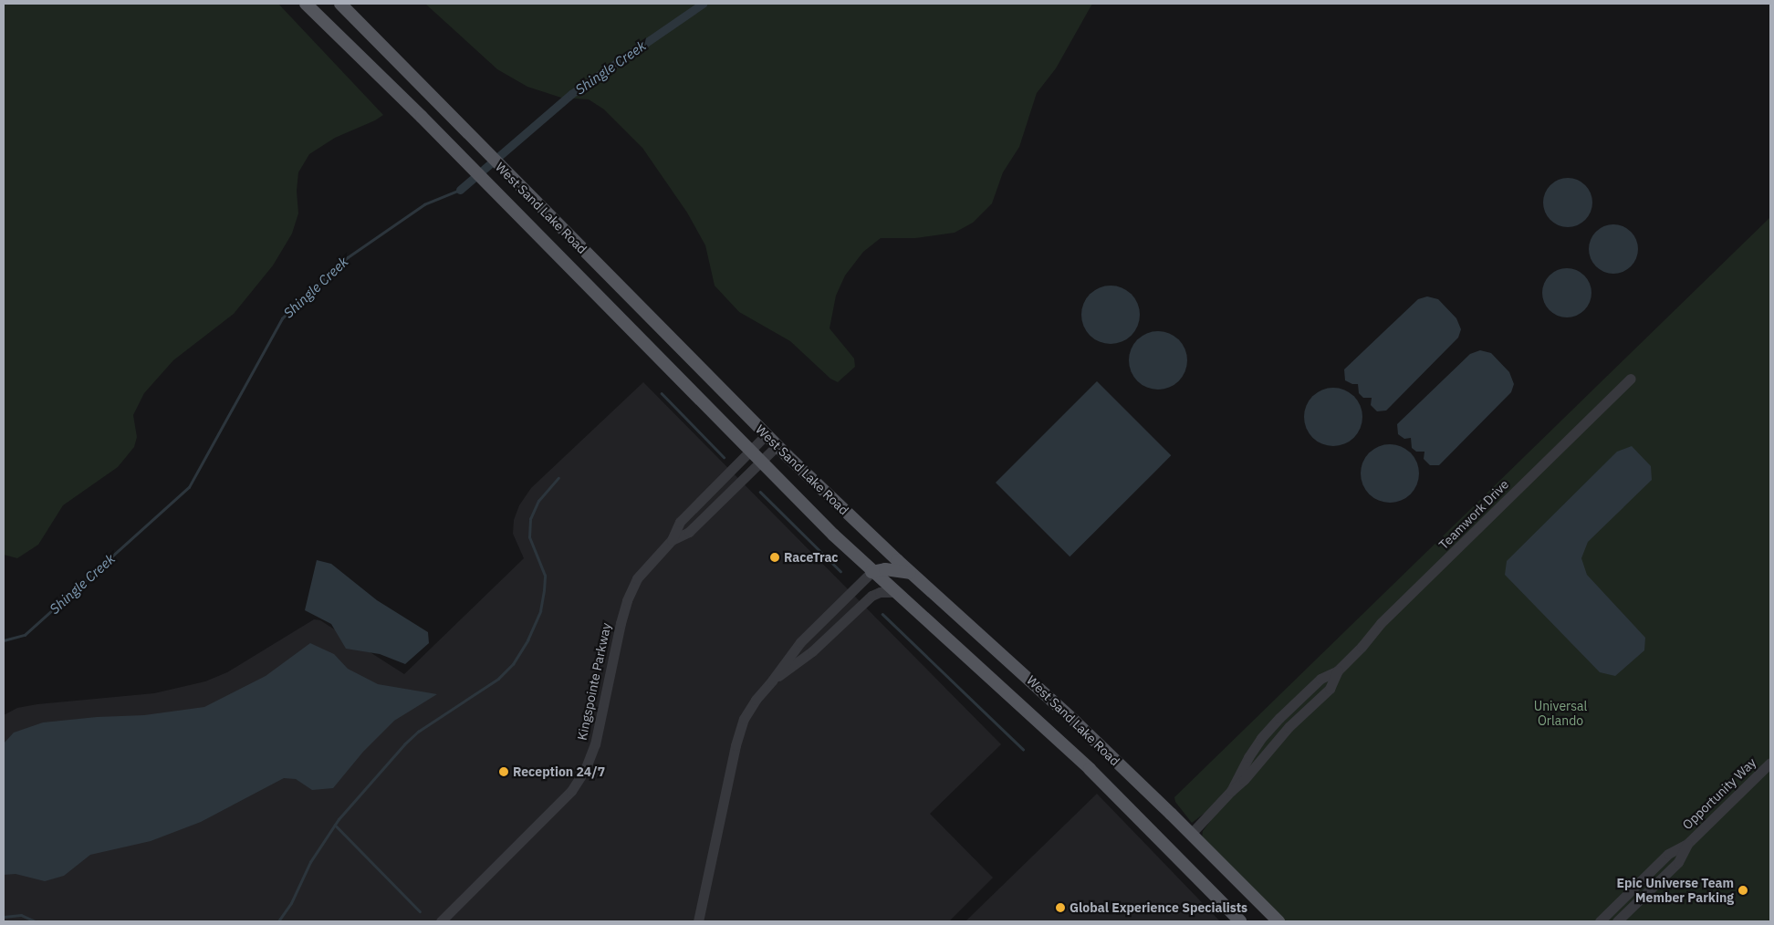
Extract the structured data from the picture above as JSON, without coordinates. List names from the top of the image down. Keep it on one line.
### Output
{"streets":{"main road":["West Sand Lake Road"],"street":["Teamwork Drive","Kingspointe Parkway","Opportunity Way"]},"crossings":[["West Sand Lake Road","Teamwork Drive"],["West Sand Lake Road","Kingspointe Parkway"]],"water":["Shingle Creek"],"parks":["Universal Orlando"],"places":["RaceTrac","Reception 24/7","Epic Universe Team Member Parking","Global Experience Specialists"]}
